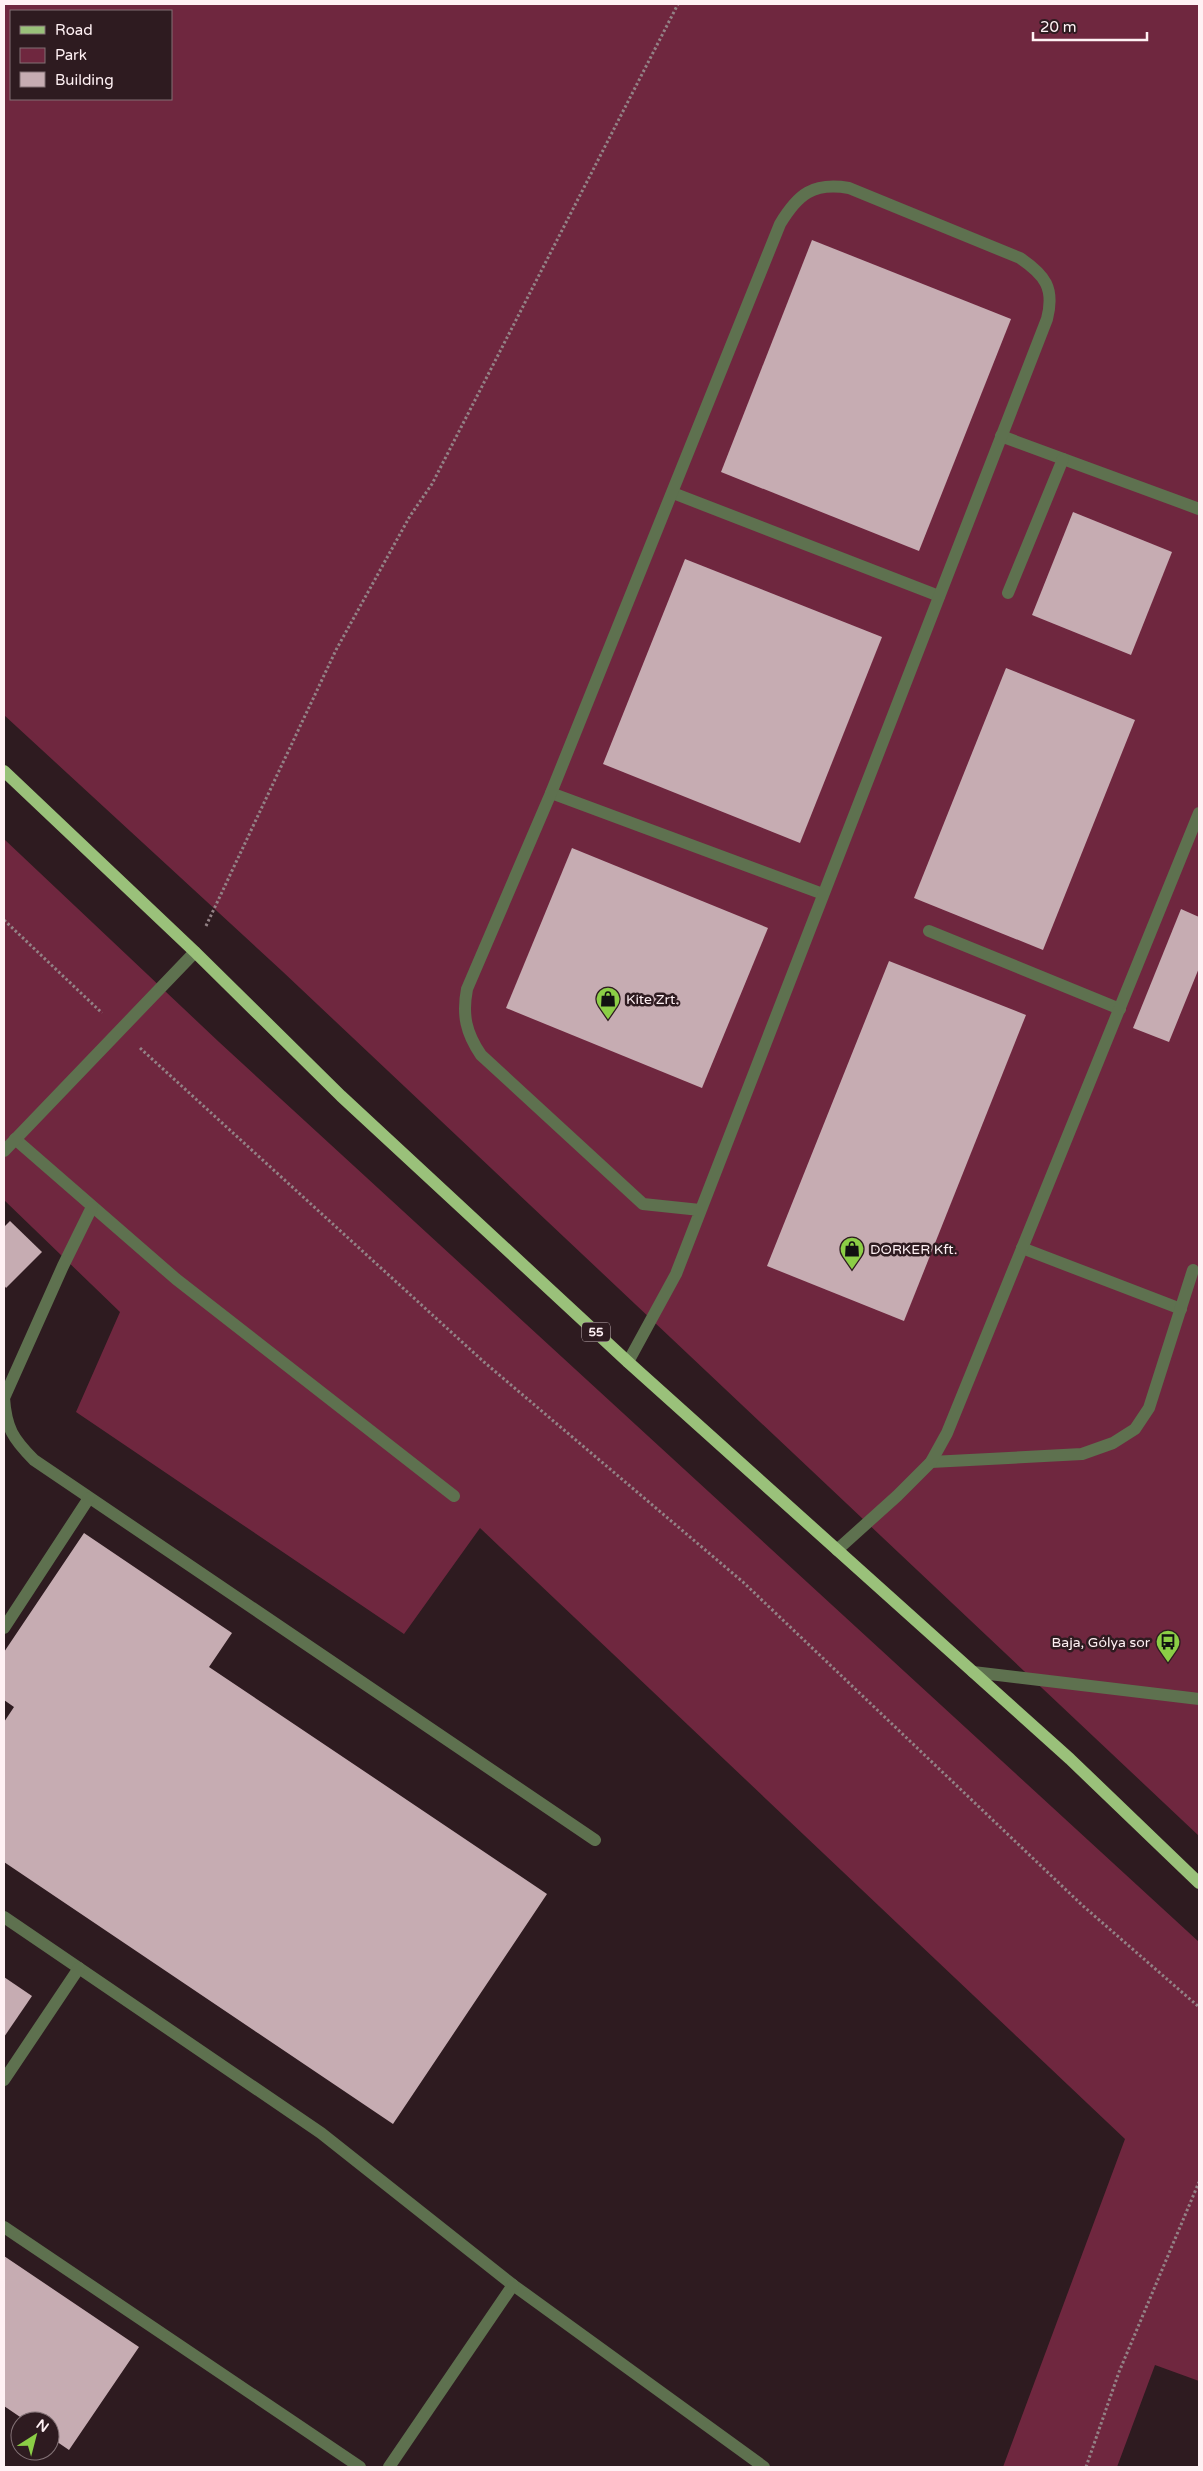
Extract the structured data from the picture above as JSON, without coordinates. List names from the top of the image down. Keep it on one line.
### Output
{"streets":{"main road":["55"]},"places":{"shop":["Kite Zrt.","DORKER Kft."],"bus stop":["Baja, Gólya sor"]},"legend":["Road","Park","Building"],"scale_bar":"20 m","north":"top right"}
